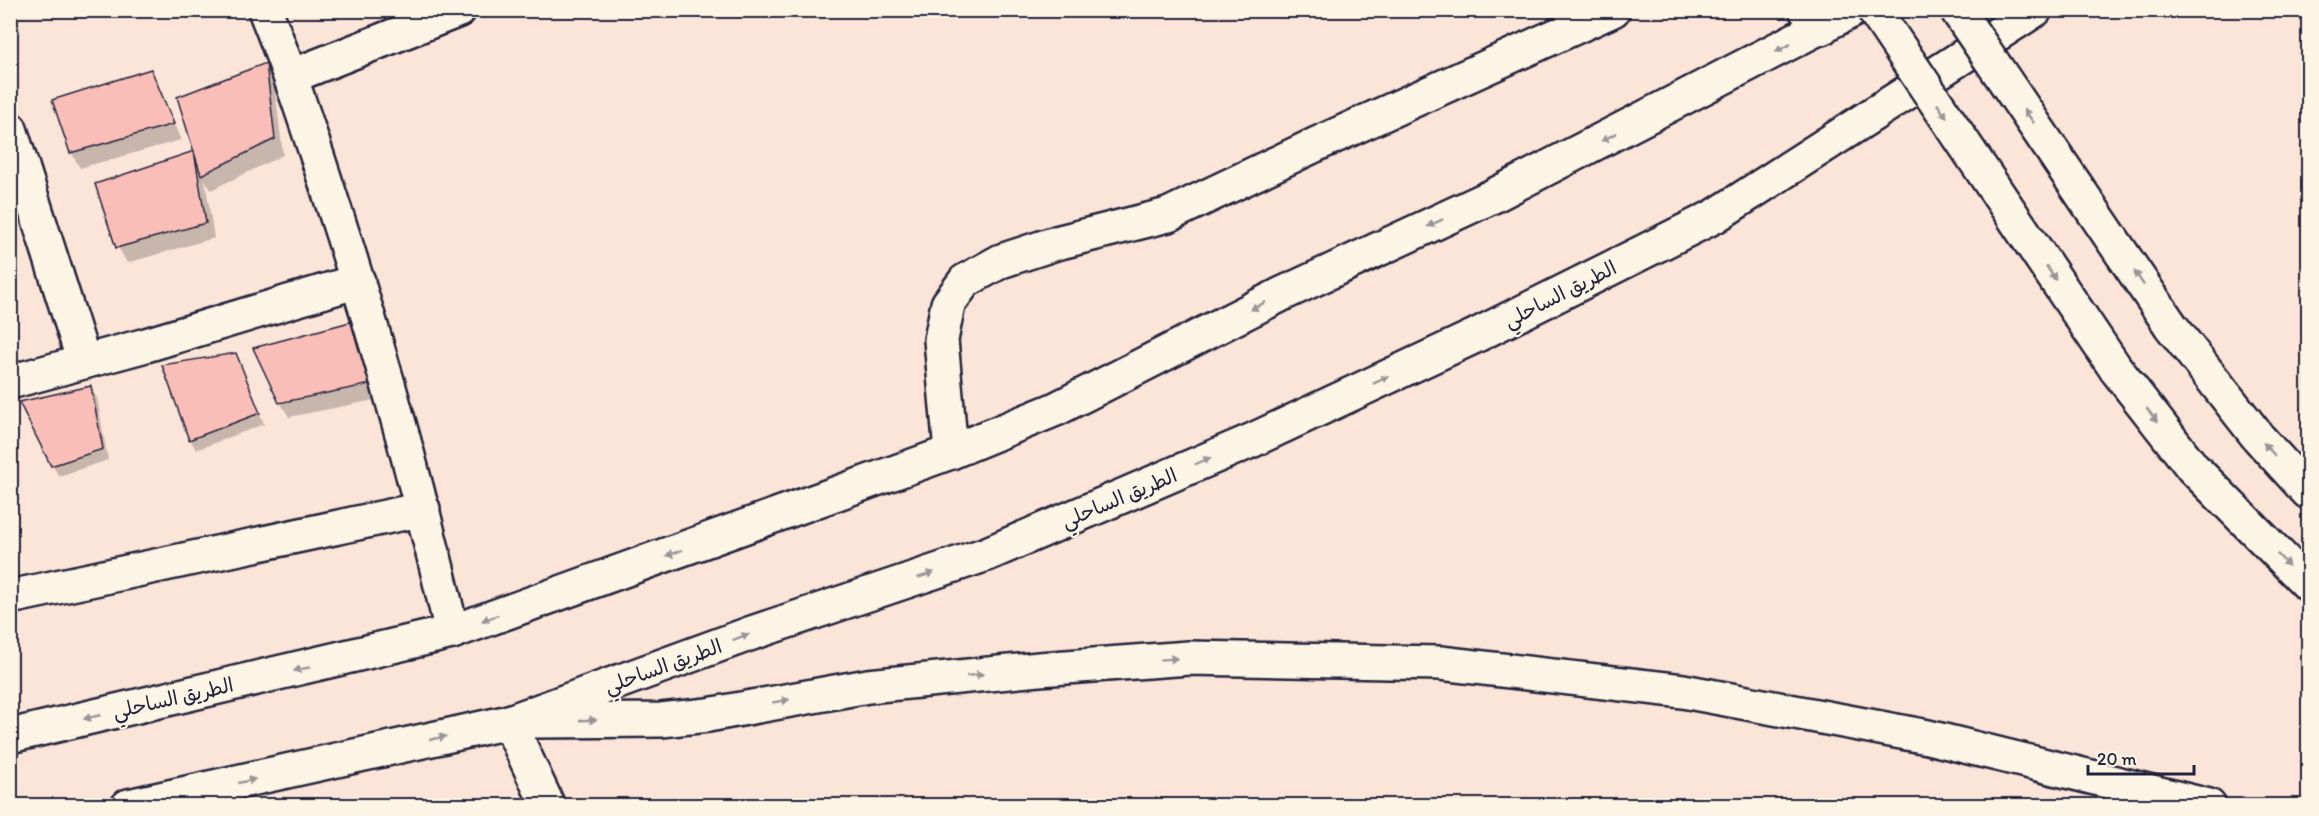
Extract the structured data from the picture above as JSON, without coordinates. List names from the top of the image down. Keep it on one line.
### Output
{"streets":{"main road":["الطريق الساحلي"]},"scale_bar":"20 m"}
